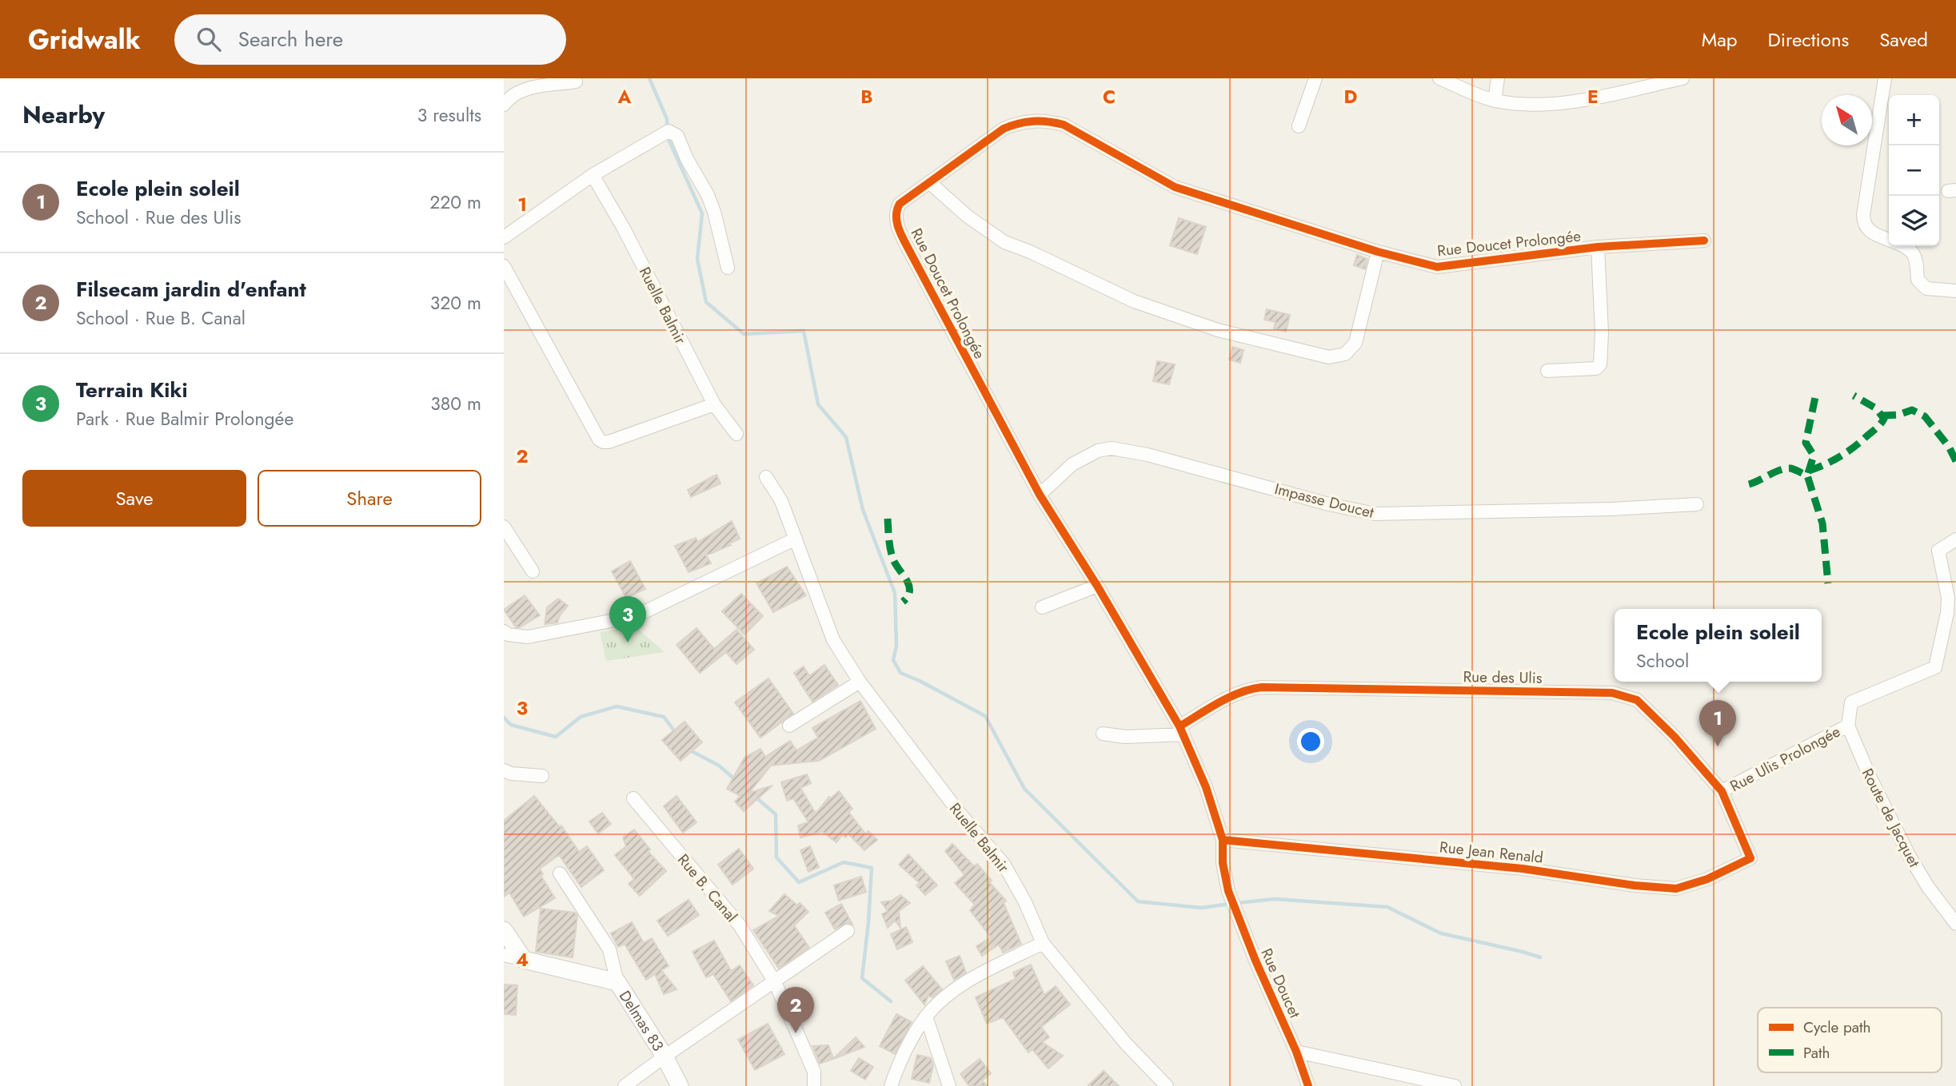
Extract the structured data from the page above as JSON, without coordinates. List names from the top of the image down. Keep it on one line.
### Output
{"streets":{"street":["Rue Doucet Prolongée","Ruelle Balmir","Impasse Doucet","Rue des Ulis","Rue Ulis Prolongée","Route de Jacquet","Rue Jean Renald","Rue B. Canal","Rue Doucet","Delmas 83"]},"crossings":[["Rue Doucet Prolongée","Impasse Doucet"],["Rue Doucet Prolongée","Rue des Ulis"],["Rue Doucet Prolongée","Rue Jean Renald"],["Rue Doucet Prolongée","Rue Doucet"],["Rue des Ulis","Rue Ulis Prolongée"],["Rue des Ulis","Rue Jean Renald"],["Rue Ulis Prolongée","Route de Jacquet"]],"legend":["Cycle path","Path"],"north":"top left","page":{"header":"Gridwalk","search":"Search here","nav":["Map","Directions","Saved"],"heading":["Nearby","3 results"],"map_buttons":["+","−"],"list":[{"mark":"1","name":"Ecole plein soleil","note":"School · Rue des Ulis","value":"220 m"},{"mark":"2","name":"Filsecam jardin d'enfant","note":"School · Rue B. Canal","value":"320 m"},{"mark":"3","name":"Terrain Kiki","note":"Park · Rue Balmir Prolongée","value":"380 m"}],"buttons":["Save","Share"],"pins":["3","1","2"],"popup":["Ecole plein soleil","School"]},"grid":{"columns":["A","B","C","D","E"],"rows":["1","2","3","4"]}}
